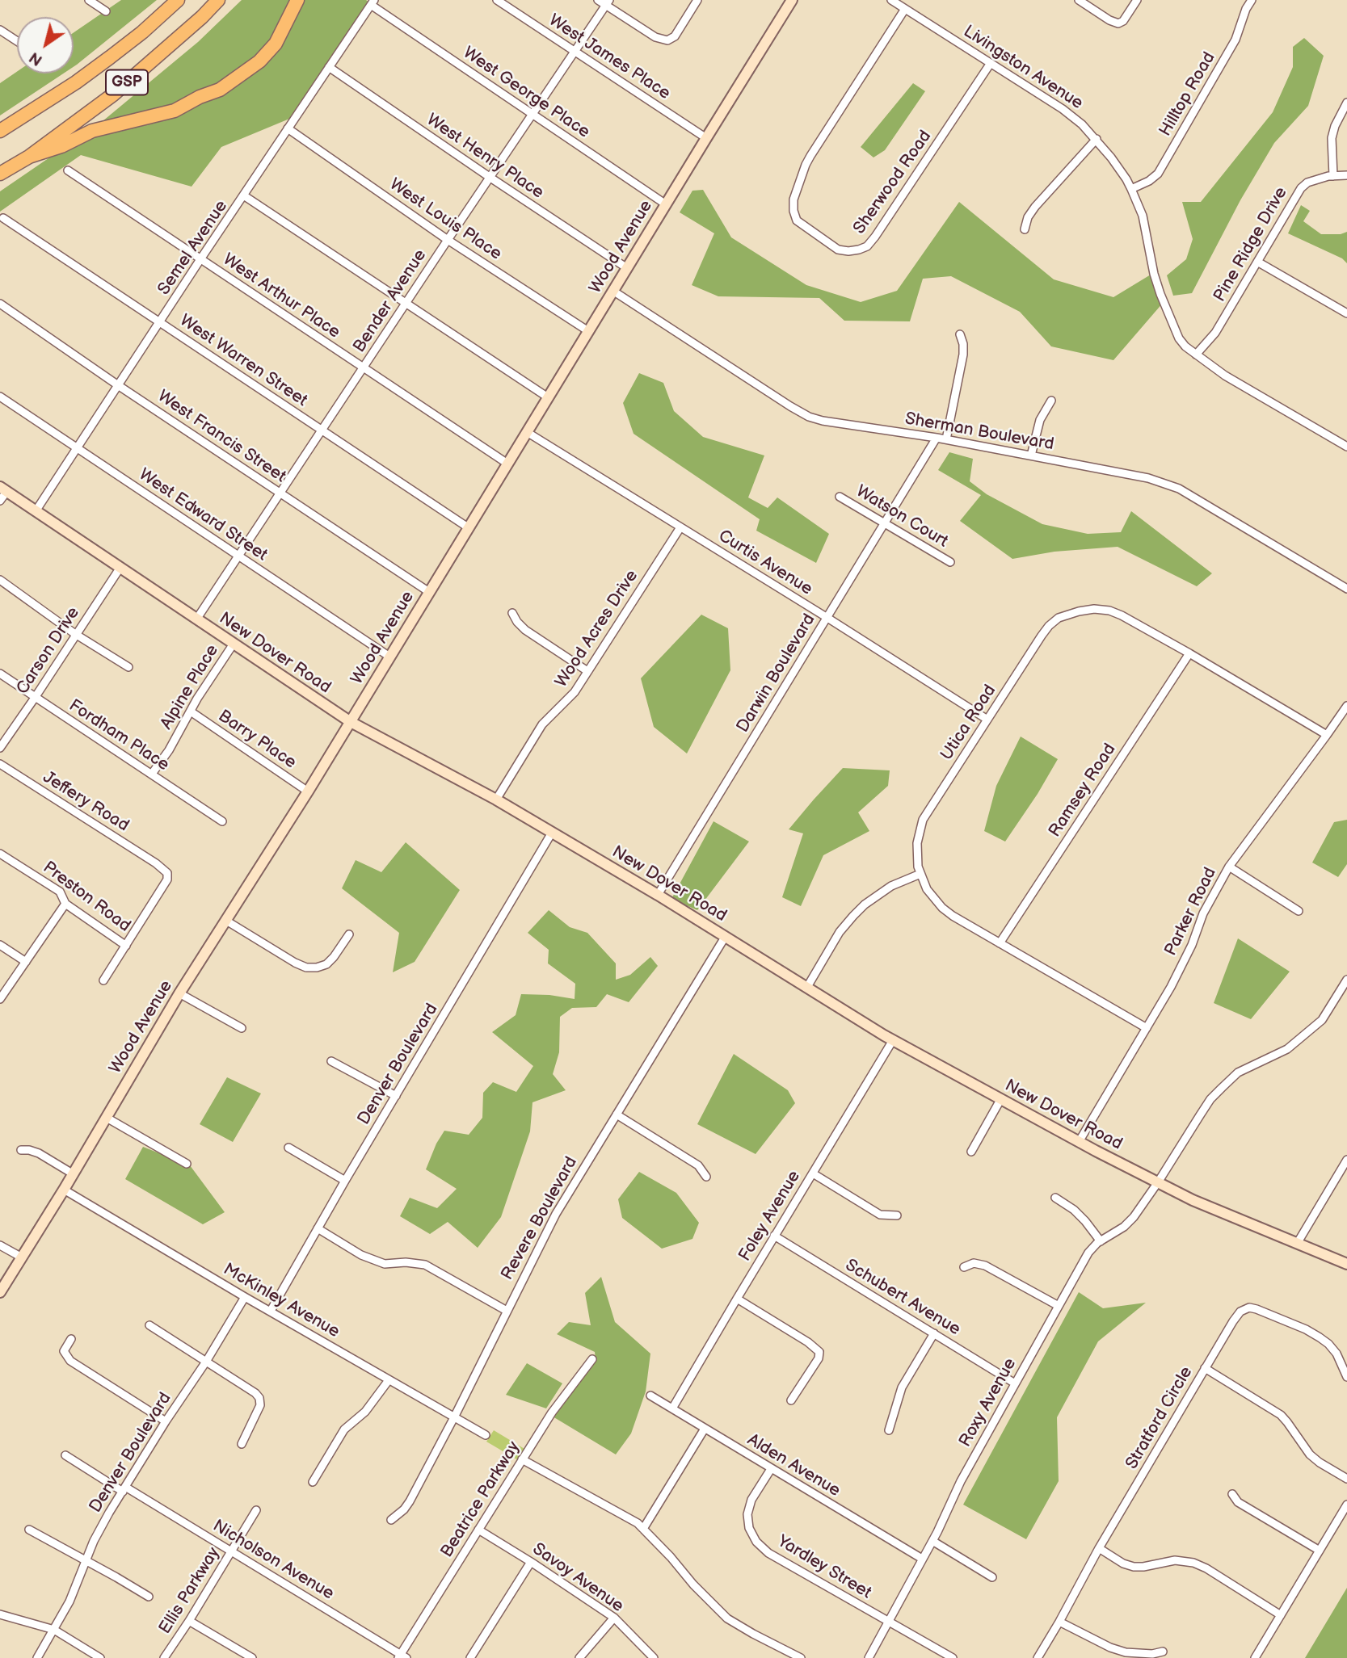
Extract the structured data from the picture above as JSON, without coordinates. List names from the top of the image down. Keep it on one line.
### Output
{"streets":{"highway":["GSP"],"street":["West James Place","Livingston Avenue","West George Place","Hilltop Road","West Henry Place","Sherwood Road","West Louis Place","Pine Ridge Drive","Wood Avenue","Semel Avenue","West Arthur Place","Bender Avenue","West Warren Street","Sherman Boulevard","West Francis Street","West Edward Street","Watson Court","Curtis Avenue","Wood Acres Drive","Carson Drive","New Dover Road","Darwin Boulevard","Alpine Place","Utica Road","Fordham Place","Barry Place","Ramsey Road","Jeffery Road","Preston Road","Parker Road","Denver Boulevard","Foley Avenue","Revere Boulevard","Schubert Avenue","McKinley Avenue","Roxy Avenue","Stratford Circle","Alden Avenue","Beatrice Parkway","Nicholson Avenue","Yardley Street","Savoy Avenue","Ellis Parkway"]},"crossings":[["West James Place","Wood Avenue"],["West James Place","Bender Avenue"],["Livingston Avenue","Hilltop Road"],["Livingston Avenue","Sherwood Road"],["Livingston Avenue","Pine Ridge Drive"],["West George Place","Wood Avenue"],["West George Place","Semel Avenue"],["West George Place","Bender Avenue"],["West Henry Place","Wood Avenue"],["West Henry Place","Semel Avenue"],["West Henry Place","Bender Avenue"],["West Louis Place","Wood Avenue"],["West Louis Place","Semel Avenue"],["West Louis Place","Bender Avenue"],["Wood Avenue","West Arthur Place"],["Wood Avenue","West Warren Street"],["Wood Avenue","Sherman Boulevard"],["Wood Avenue","West Francis Street"],["Wood Avenue","West Edward Street"],["Wood Avenue","Curtis Avenue"],["Wood Avenue","New Dover Road"],["Wood Avenue","Barry Place"],["Wood Avenue","McKinley Avenue"],["Semel Avenue","West Arthur Place"],["Semel Avenue","West Warren Street"],["Semel Avenue","West Francis Street"],["Semel Avenue","West Edward Street"],["Semel Avenue","New Dover Road"],["West Arthur Place","Bender Avenue"],["Bender Avenue","West Warren Street"],["Bender Avenue","West Francis Street"],["Bender Avenue","West Edward Street"],["Bender Avenue","New Dover Road"],["Sherman Boulevard","Darwin Boulevard"],["Watson Court","Darwin Boulevard"],["Curtis Avenue","Wood Acres Drive"],["Curtis Avenue","Darwin Boulevard"],["Curtis Avenue","Utica Road"],["Wood Acres Drive","New Dover Road"],["Carson Drive","New Dover Road"],["Carson Drive","Fordham Place"],["New Dover Road","Darwin Boulevard"],["New Dover Road","Alpine Place"],["New Dover Road","Parker Road"],["New Dover Road","Denver Boulevard"],["New Dover Road","Foley Avenue"],["New Dover Road","Revere Boulevard"],["New Dover Road","Roxy Avenue"],["Alpine Place","Fordham Place"],["Alpine Place","Barry Place"],["Utica Road","Ramsey Road"],["Utica Road","Parker Road"],["Jeffery Road","Preston Road"],["Denver Boulevard","McKinley Avenue"],["Denver Boulevard","Nicholson Avenue"],["Foley Avenue","Schubert Avenue"],["Foley Avenue","Alden Avenue"],["Revere Boulevard","McKinley Avenue"],["Schubert Avenue","Roxy Avenue"],["Roxy Avenue","Alden Avenue"],["Roxy Avenue","Yardley Street"],["Alden Avenue","Yardley Street"],["Beatrice Parkway","Nicholson Avenue"],["Beatrice Parkway","Savoy Avenue"],["Nicholson Avenue","Ellis Parkway"]],"north":"bottom left"}
